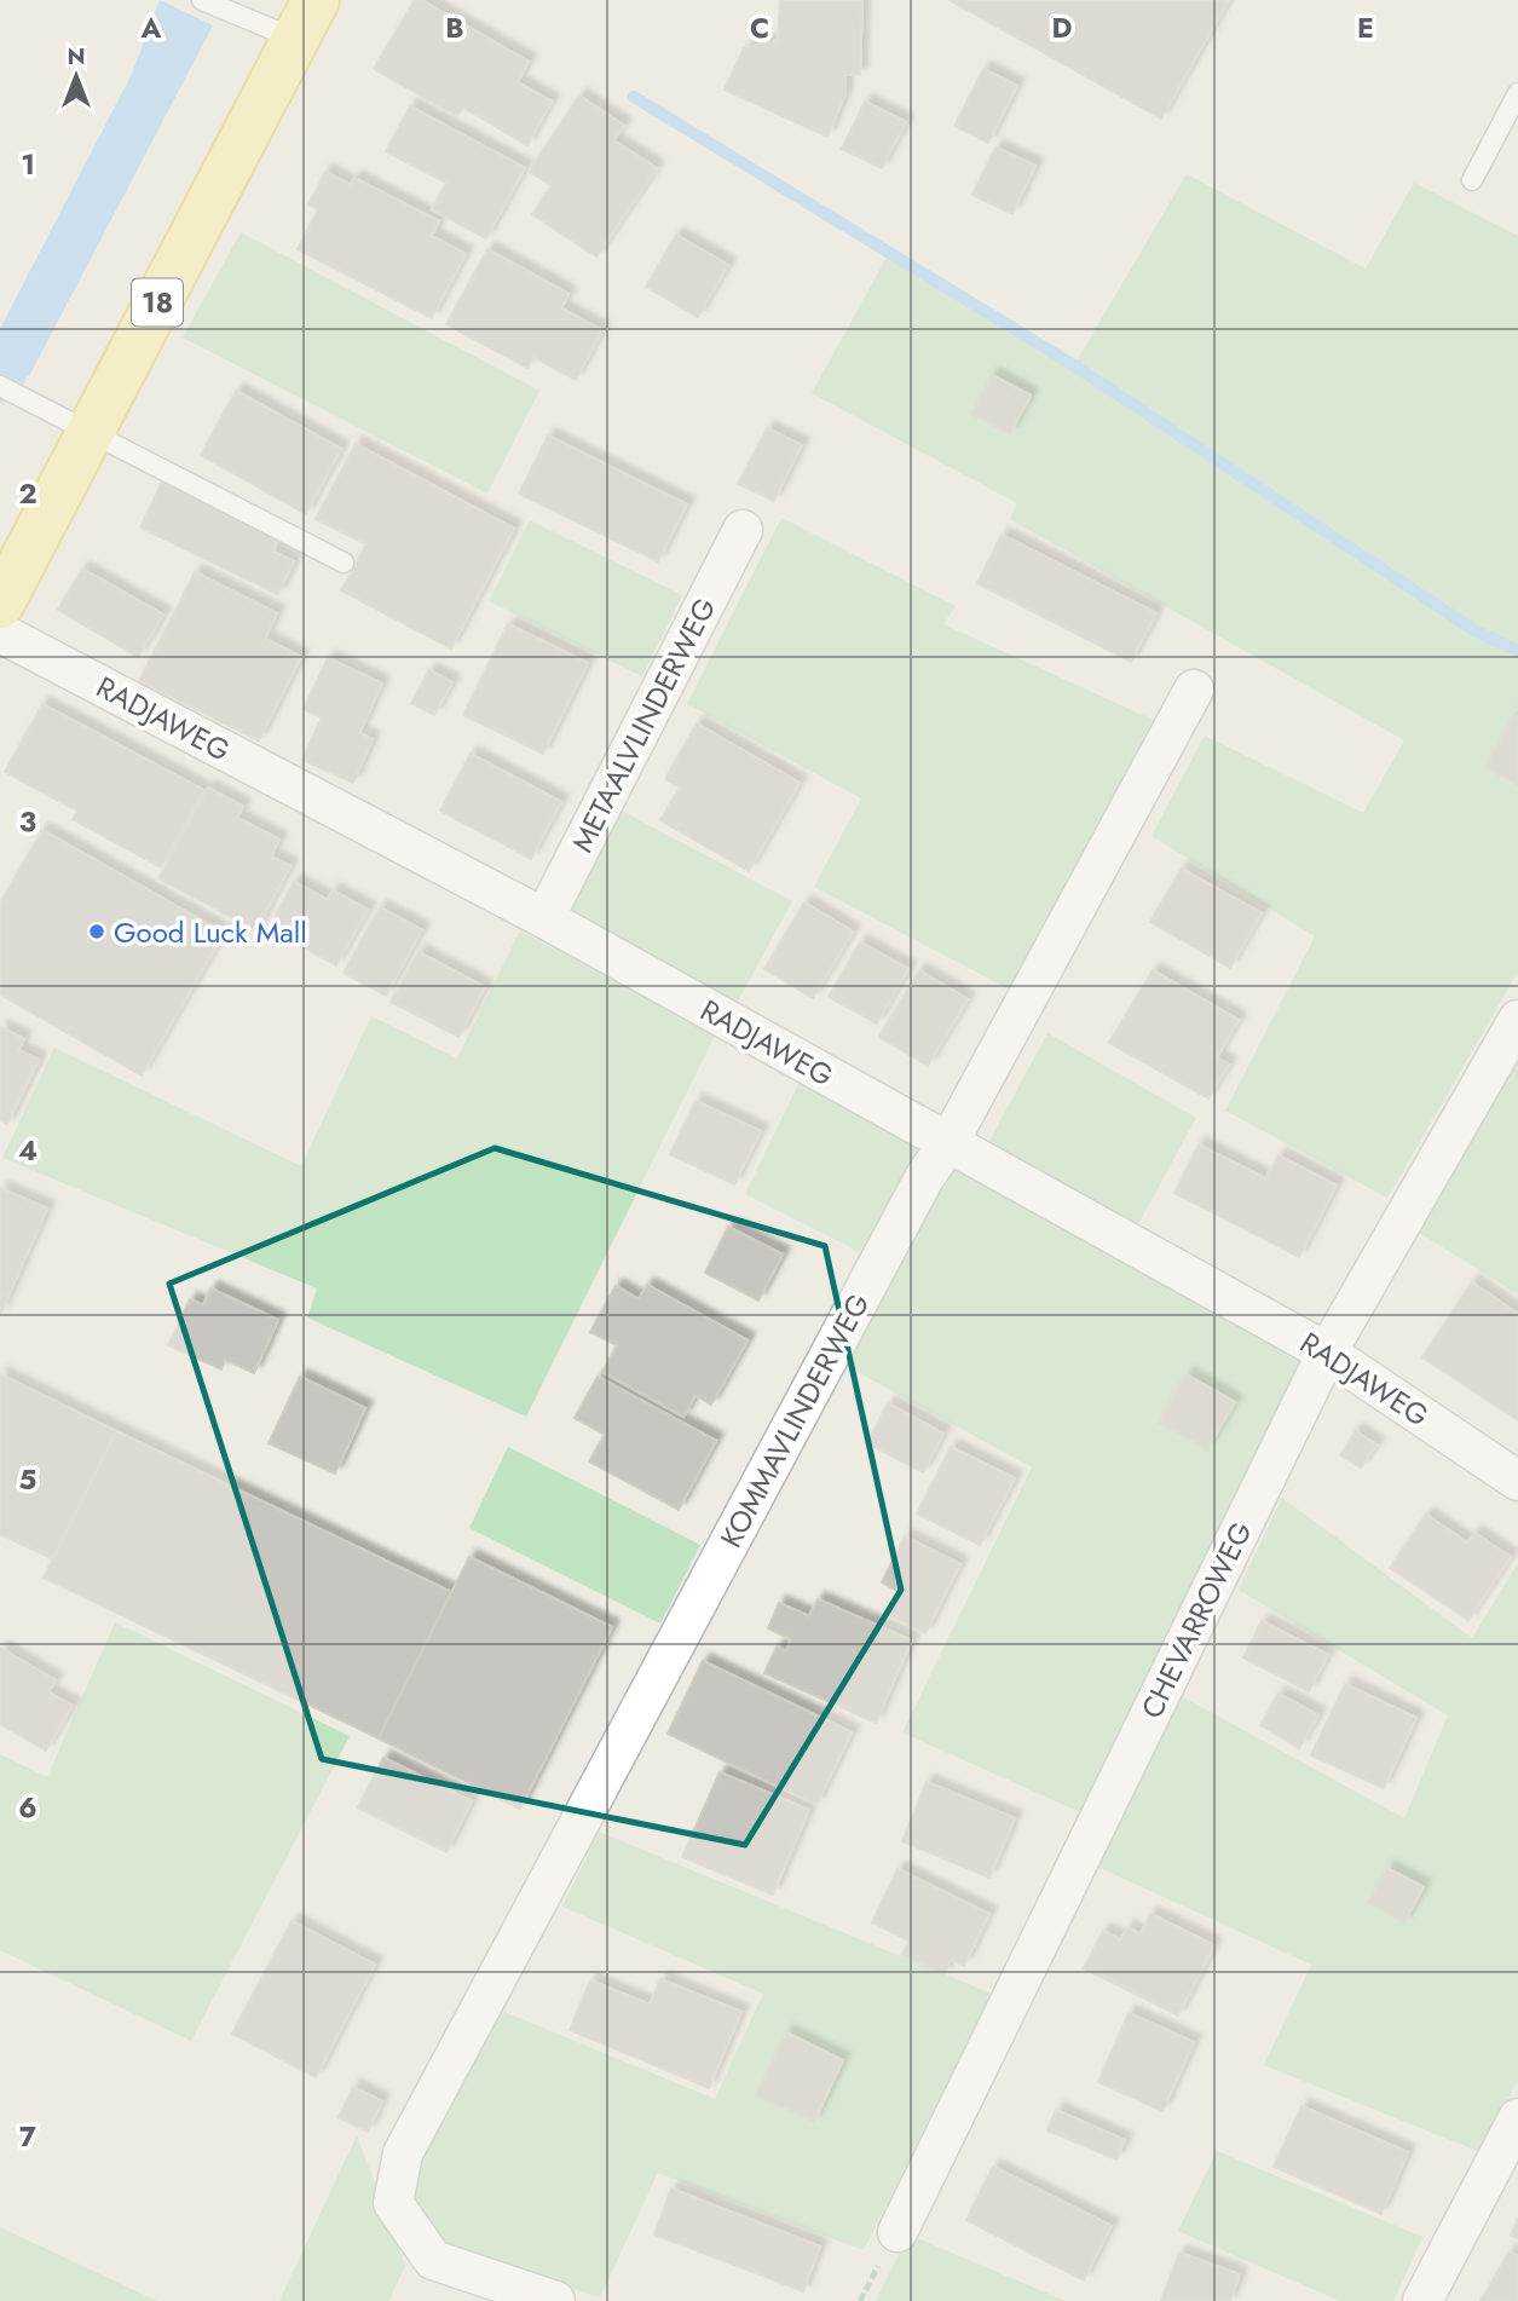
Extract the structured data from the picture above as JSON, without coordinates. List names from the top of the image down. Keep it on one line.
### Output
{"streets":{"main road":["18"],"street":["RADJAWEG","METAALVLINDERWEG","KOMMAVLINDERWEG","CHEVARROWEG"]},"crossings":[["RADJAWEG","METAALVLINDERWEG"],["RADJAWEG","KOMMAVLINDERWEG"],["RADJAWEG","CHEVARROWEG"]],"places":["Good Luck Mall"],"north":"top","grid":{"columns":["A","B","C","D","E"],"rows":["1","2","3","4","5","6","7"]}}
